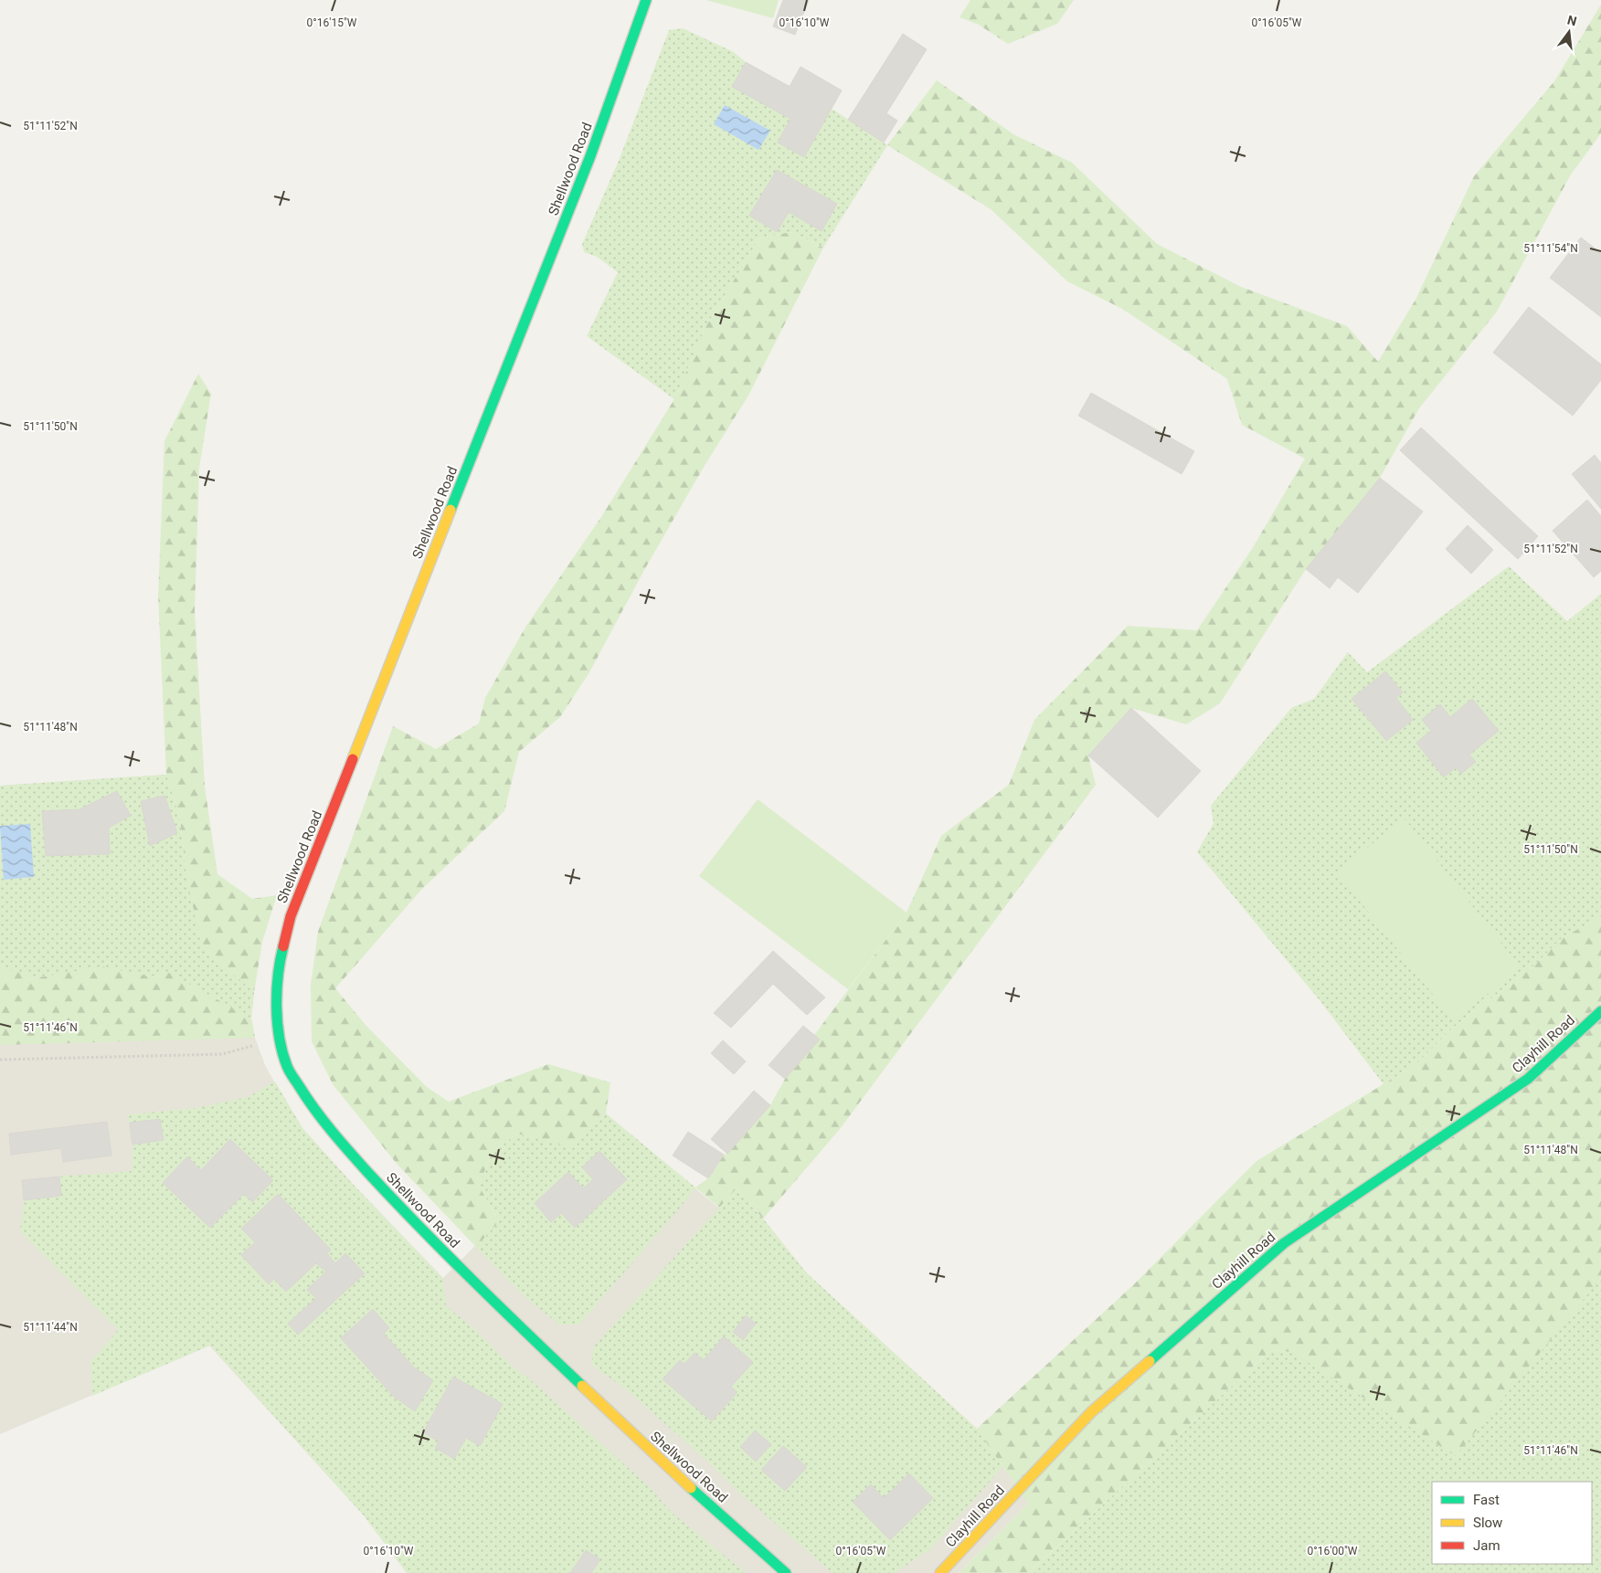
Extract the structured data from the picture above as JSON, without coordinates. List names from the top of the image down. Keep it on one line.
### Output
{"streets":{"street":["Shellwood Road","Clayhill Road"]},"legend":["Fast","Slow","Jam"],"north":"top","coordinates":["0°16'15\"W","0°16'10\"W","0°16'05\"W","51°11'52\"N","51°11'54\"N","51°11'50\"N","51°11'48\"N","51°11'46\"N","51°11'44\"N","0°16'00\"W"]}
